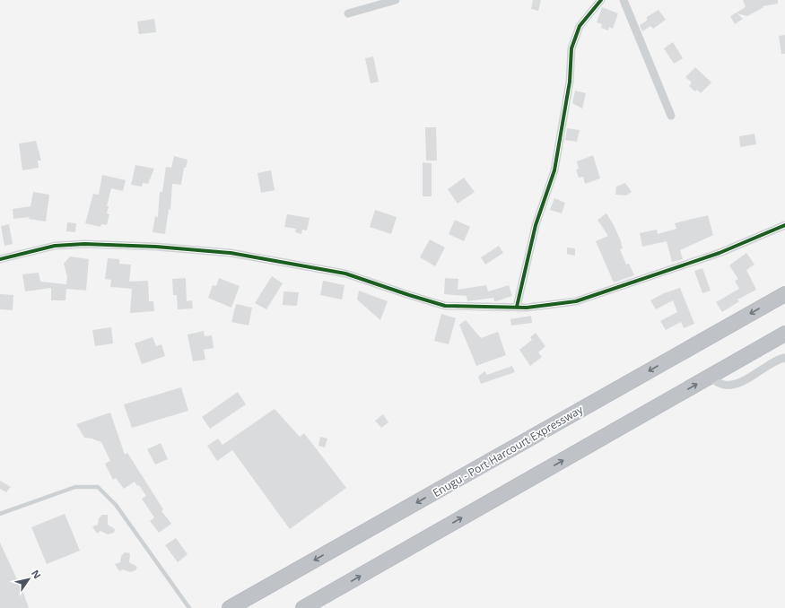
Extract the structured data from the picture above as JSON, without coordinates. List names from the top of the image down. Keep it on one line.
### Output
{"streets":{"highway":["Enugu - Port Harcourt Expressway"]},"north":"top right"}
